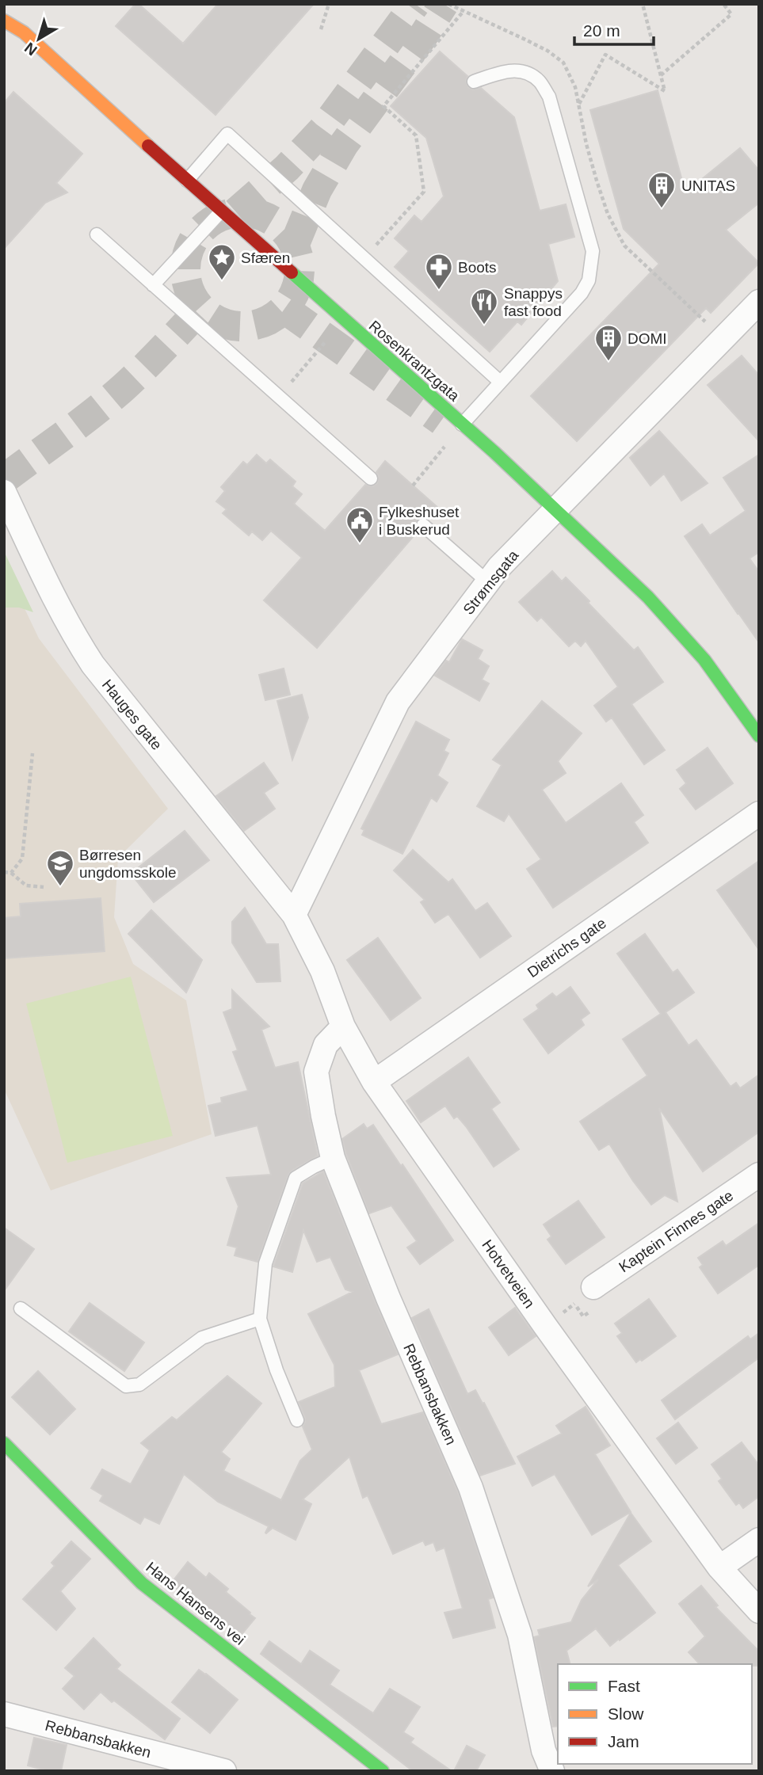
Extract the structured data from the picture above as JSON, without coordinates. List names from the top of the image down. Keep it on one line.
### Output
{"streets":{"street":["Rosenkrantzgata","Strømsgata","Hauges gate","Dietrichs gate","Kaptein Finnes gate","Hotvetveien","Rebbansbakken","Hans Hansens vei"]},"crossings":[["Rosenkrantzgata","Strømsgata"],["Strømsgata","Hauges gate"],["Strømsgata","Hotvetveien"],["Hauges gate","Hotvetveien"],["Dietrichs gate","Hotvetveien"],["Hotvetveien","Rebbansbakken"]],"places":{"building":["UNITAS","DOMI"],"place":["Sfæren"],"pharmacy":["Boots"],"restaurant":["Snappys fast food"],"public building":["Fylkeshuset i Buskerud"],"school or university":["Børresen ungdomsskole"]},"legend":["Fast","Slow","Jam"],"scale_bar":"20 m","north":"bottom left"}
